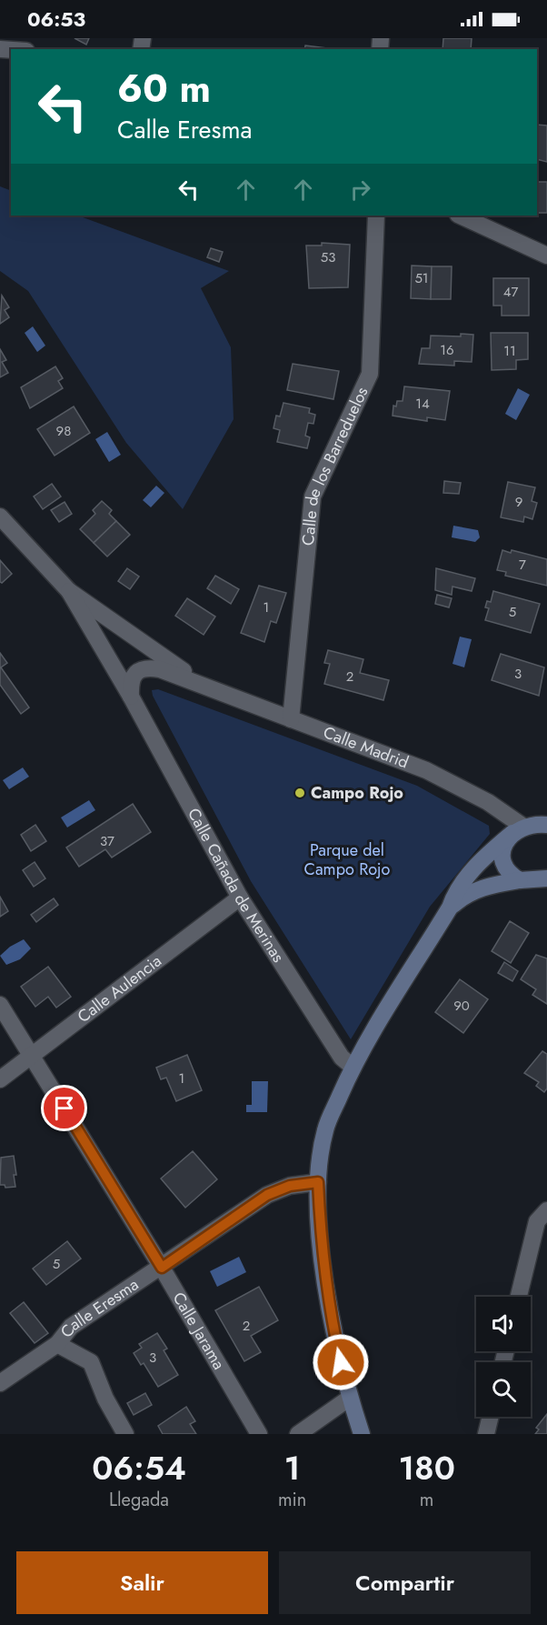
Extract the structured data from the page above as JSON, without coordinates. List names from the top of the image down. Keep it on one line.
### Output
{"streets":{"street":["Calle de los Barreduelos","Calle Madrid","Calle Cañada de Merinas","Calle Aulencia","Calle Eresma","Calle Jarama"]},"crossings":[["Calle de los Barreduelos","Calle Madrid"],["Calle Madrid","Calle Cañada de Merinas"],["Calle Cañada de Merinas","Calle Aulencia"],["Calle Aulencia","Calle Jarama"],["Calle Eresma","Calle Jarama"]],"parks":["Parque del Campo Rojo"],"places":["Campo Rojo"],"house_numbers":["53","51","47","16","11","14","98","9","7","1","5","3","2","37","90","1","5","2","3"],"page":{"status":"06:53","turn":["60 m","Calle Eresma"],"eta":["06:54","Llegada","1","min","180","m"],"buttons":["Salir","Compartir"]}}
